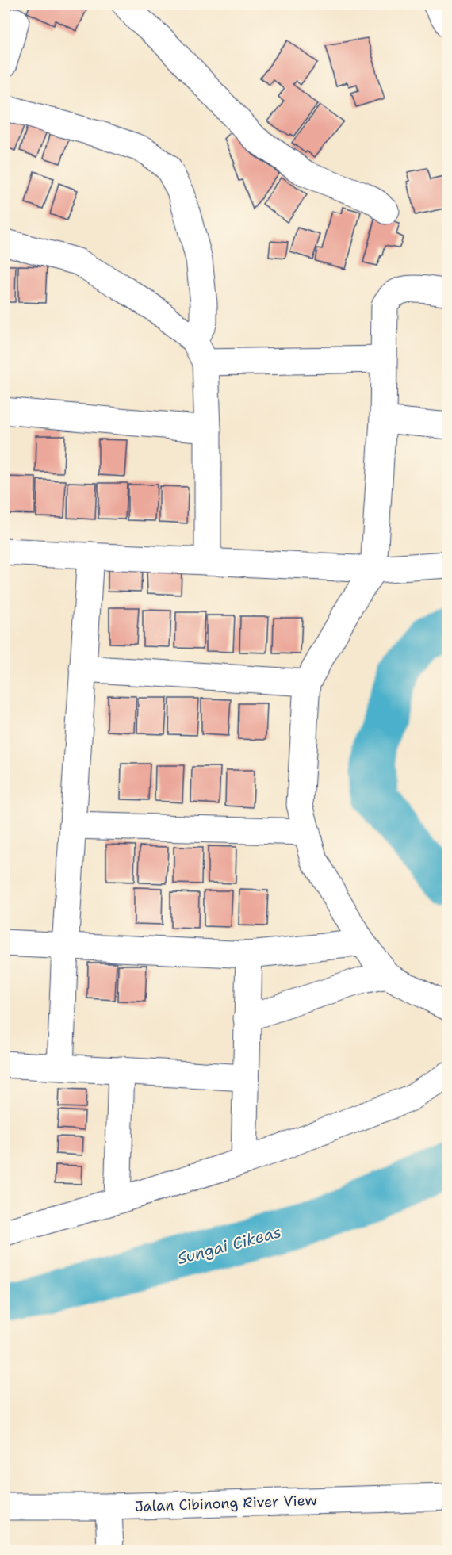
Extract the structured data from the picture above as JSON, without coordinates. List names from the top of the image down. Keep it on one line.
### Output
{"streets":{"street":["Jalan Cibinong River View"]},"water":["Sungai Cikeas"]}
